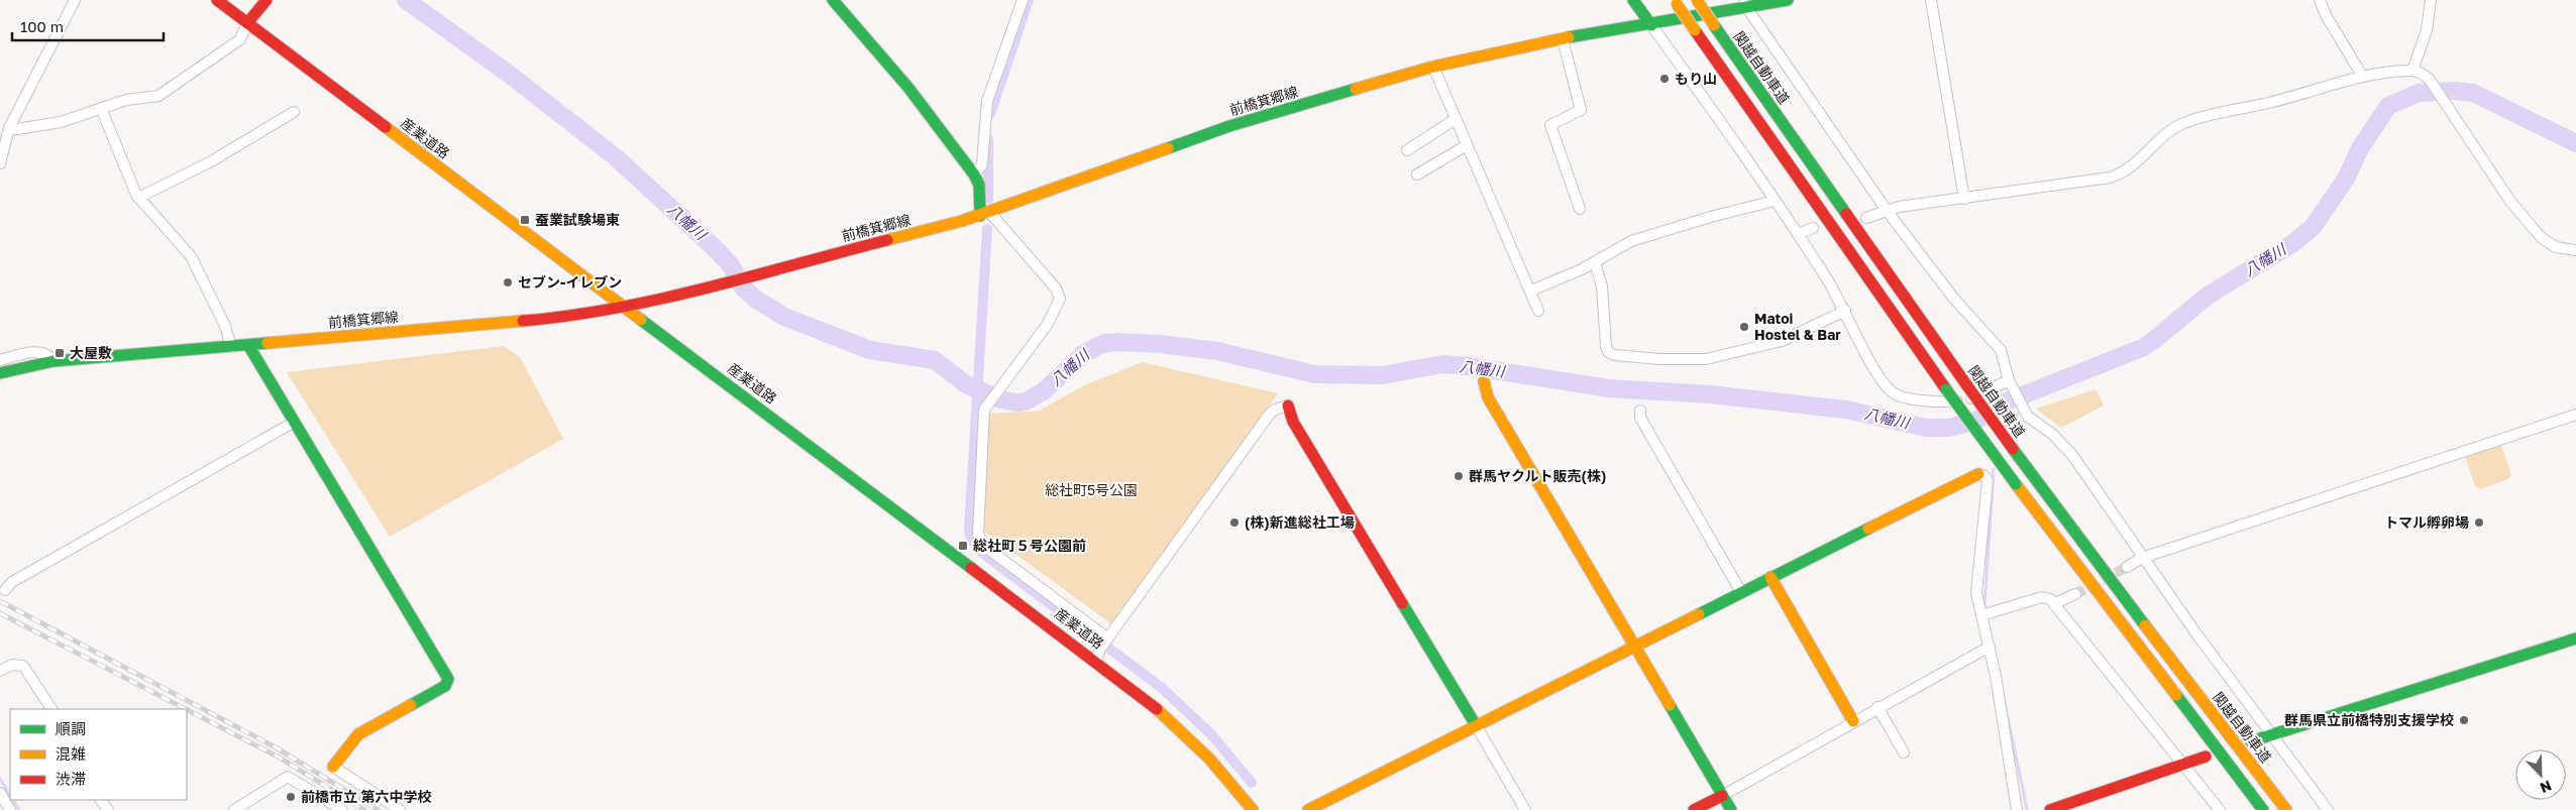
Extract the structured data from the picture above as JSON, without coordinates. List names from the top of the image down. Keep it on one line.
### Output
{"streets":{"main road":["関越自動車道","前橋箕郷線","産業道路"]},"crossings":[["前橋箕郷線","産業道路"]],"water":["八幡川"],"parks":["総社町5号公園"],"places":{"other":["もり山","セブン-イレブン","Matoi Hostel & Bar","群馬ヤクルト販売(株)","(株)新進総社工場","トマル孵卵場","群馬県立前橋特別支援学校","前橋市立 第六中学校"],"transit":["蚕業試験場東","大屋敷","総社町５号公園前"]},"legend":["順調","混雑","渋滞"],"scale_bar":"100 m","north":"bottom right"}
